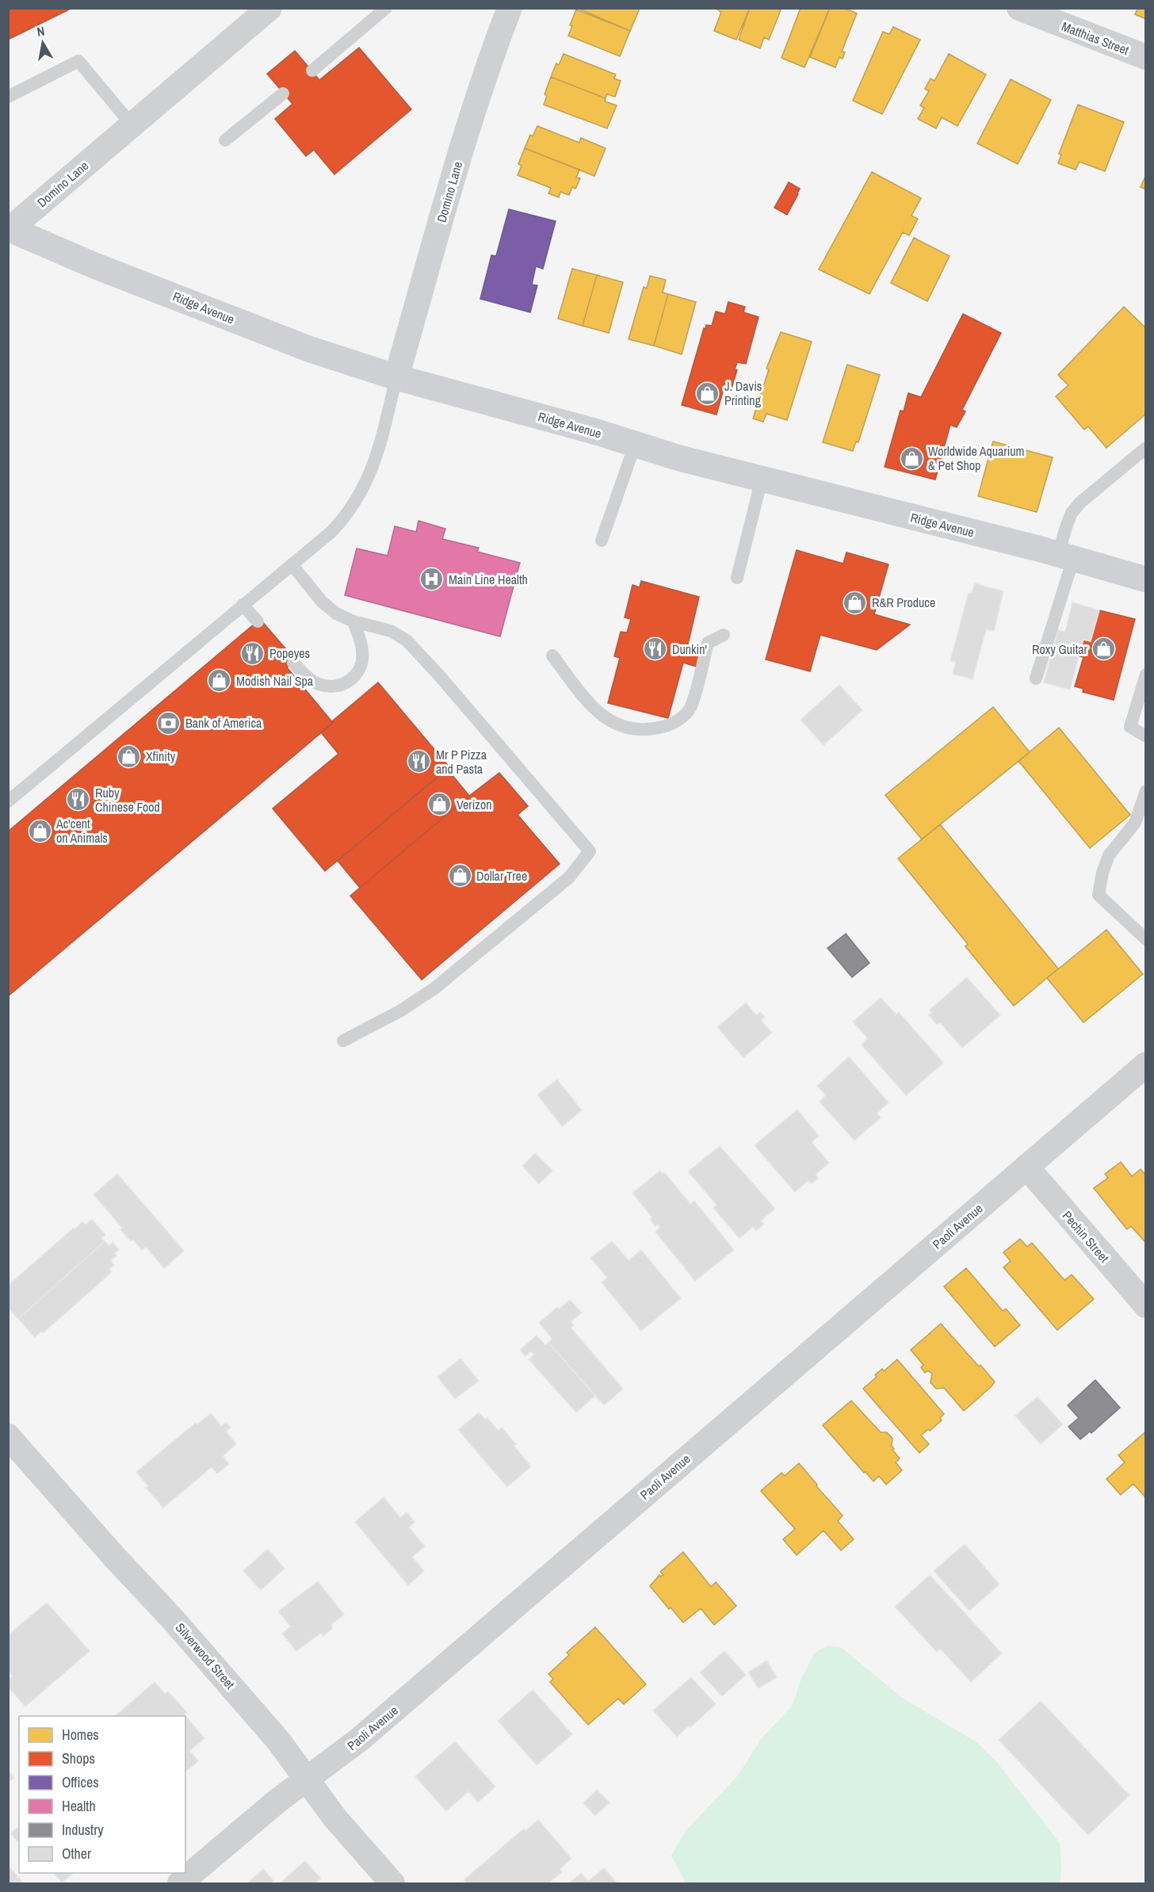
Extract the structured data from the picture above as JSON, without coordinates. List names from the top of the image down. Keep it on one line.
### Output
{"streets":{"main road":["Ridge Avenue"],"street":["Matthias Street","Domino Lane","Paoli Avenue","Pechin Street","Silverwood Street"]},"crossings":[["Domino Lane","Ridge Avenue"],["Paoli Avenue","Pechin Street"],["Paoli Avenue","Silverwood Street"]],"places":{"shop":["J. Davis Printing","Worldwide Aquarium & Pet Shop","R&R Produce","Roxy Guitar","Modish Nail Spa","Xfinity","Verizon","Ac'cent on Animals","Dollar Tree"],"hospital":["Main Line Health"],"restaurant":["Dunkin'","Popeyes","Mr P Pizza and Pasta","Ruby Chinese Food"],"bank":["Bank of America"]},"legend":["Homes","Shops","Offices","Health","Industry","Other"],"north":"top"}
